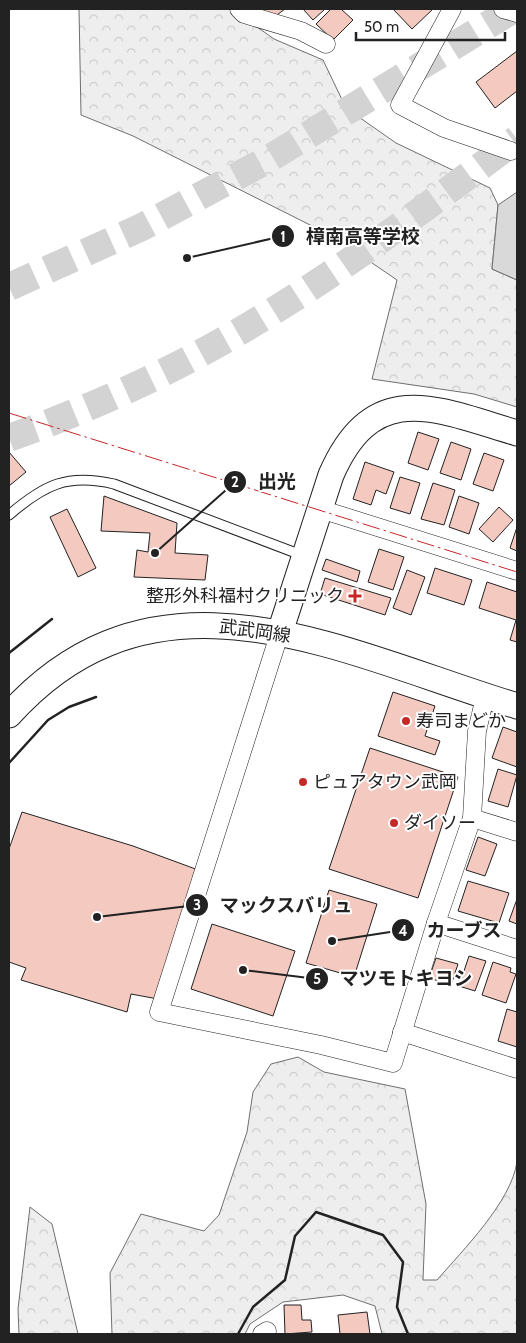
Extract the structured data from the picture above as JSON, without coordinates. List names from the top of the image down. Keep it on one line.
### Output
{"streets":{"street":["武武岡線"]},"places":{"other":["樟南高等学校","出光","寿司まどか","ピュアタウン武岡","ダイソー","マックスバリュ","カーブス","マツモトキヨシ"],"health":["整形外科福村クリニック"]},"scale_bar":"50 m"}
